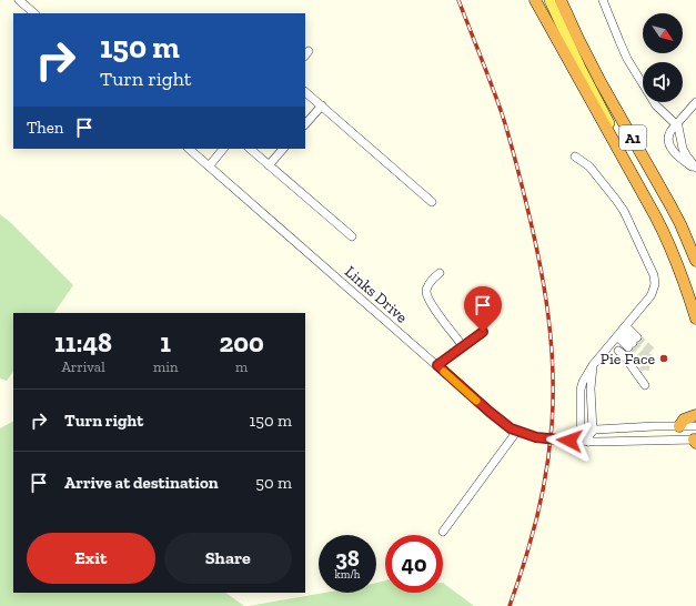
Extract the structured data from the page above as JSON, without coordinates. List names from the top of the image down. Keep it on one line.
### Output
{"streets":{"highway":["A1"],"street":["Links Drive"]},"places":["Pie Face"],"north":"bottom right","page":{"turn":["150 m","Turn right"],"then":"Then","eta":["11:48","Arrival","1","min","200","m"],"list":[{"name":"Turn right","value":"150 m"},{"name":"Arrive at destination","value":"50 m"}],"buttons":["Exit","Share"],"speed":"38 km/h","limit":"40"}}
